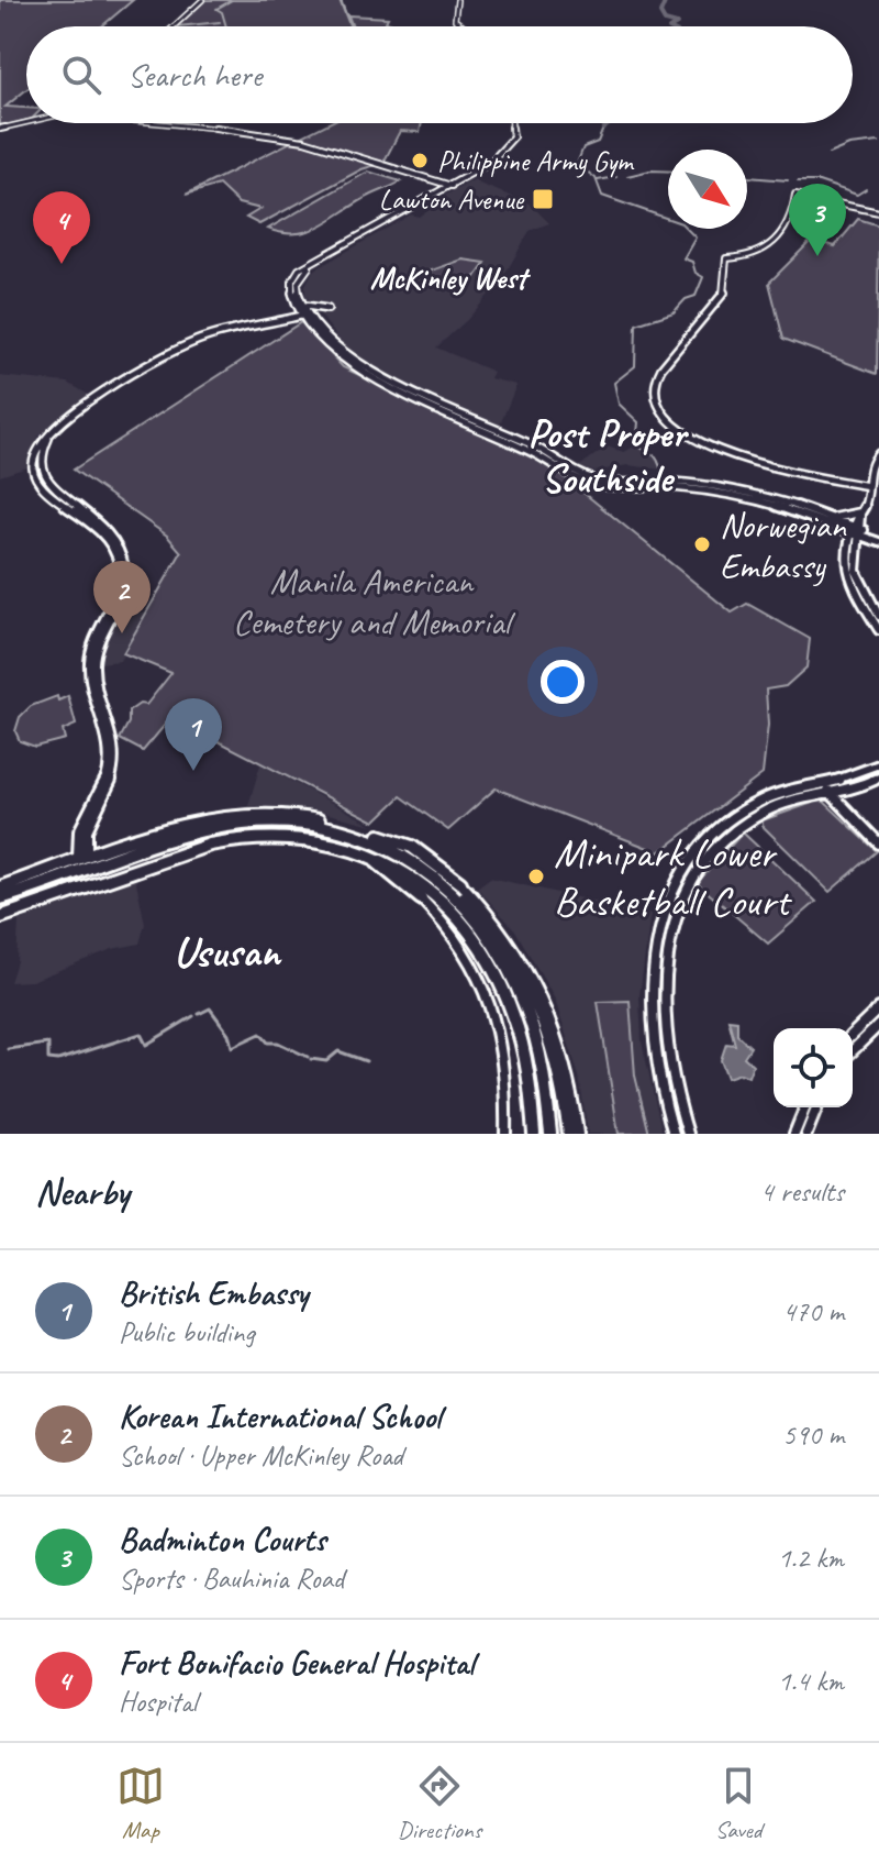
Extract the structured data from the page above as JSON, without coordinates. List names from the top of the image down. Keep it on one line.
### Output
{"districts":["McKinley West","Post Proper Southside","Ususan"],"parks":["Manila American Cemetery and Memorial"],"places":{"other":["Philippine Army Gym","Norwegian Embassy","Minipark Lower Basketball Court"],"transit":["Lawton Avenue"]},"north":"bottom right","page":{"search":"Search here","pins":["3","4","2","1"],"heading":["Nearby","4 results"],"list":[{"mark":"1","name":"British Embassy","note":"Public building","value":"470 m"},{"mark":"2","name":"Korean International School","note":"School · Upper McKinley Road","value":"590 m"},{"mark":"3","name":"Badminton Courts","note":"Sports · Bauhinia Road","value":"1.2 km"},{"mark":"4","name":"Fort Bonifacio General Hospital","note":"Hospital","value":"1.4 km"}],"nav":["Map","Directions","Saved"]}}
